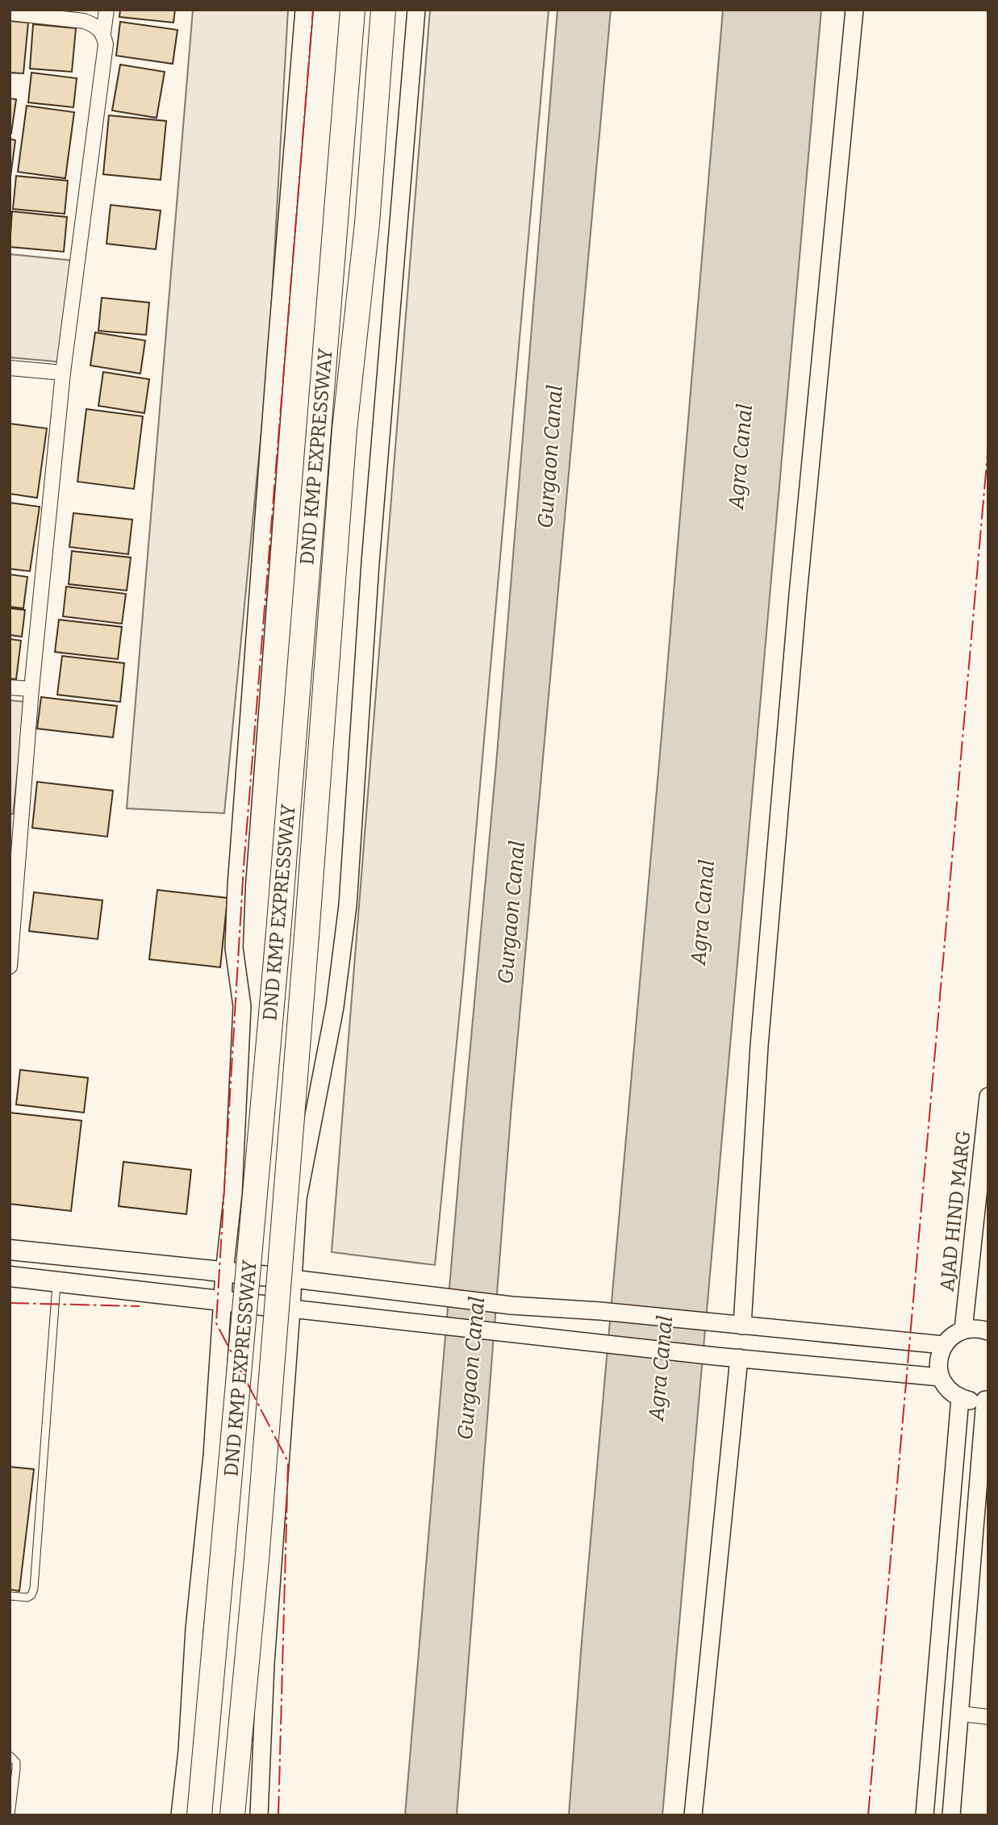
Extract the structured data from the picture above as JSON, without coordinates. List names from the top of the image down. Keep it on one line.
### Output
{"streets":{"highway":["DND KMP EXPRESSWAY"],"street":["AJAD HIND MARG"]},"water":["Gurgaon Canal","Agra Canal"]}
